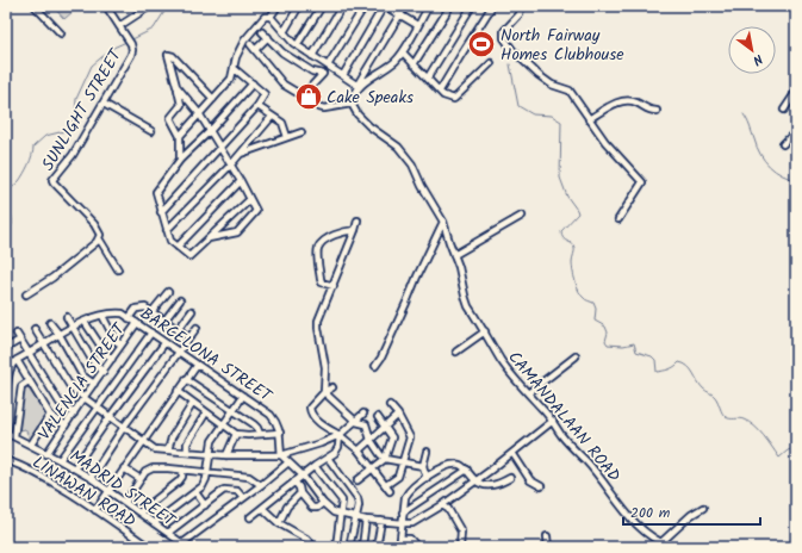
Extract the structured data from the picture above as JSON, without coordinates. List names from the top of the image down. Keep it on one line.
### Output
{"streets":{"street":["SUNLIGHT STREET","BARCELONA STREET","VALENCIA STREET","CAMANDALAAN ROAD","MADRID STREET","LINAWAN ROAD"]},"crossings":[["BARCELONA STREET","VALENCIA STREET"],["VALENCIA STREET","MADRID STREET"]],"places":{"sports":["North Fairway Homes Clubhouse"],"shop":["Cake Speaks"]},"scale_bar":"200 m","north":"bottom right"}
